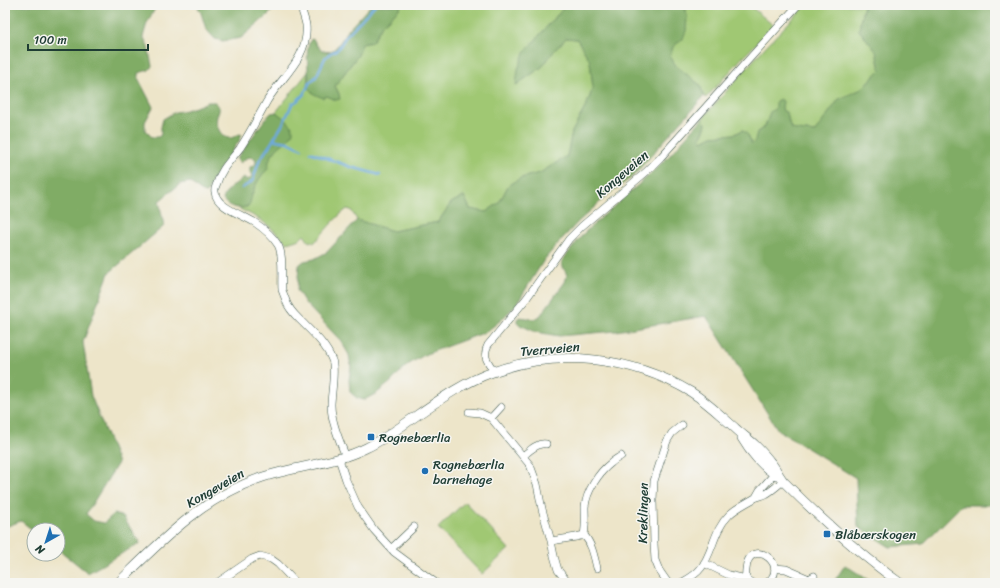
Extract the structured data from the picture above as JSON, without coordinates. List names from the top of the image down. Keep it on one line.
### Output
{"streets":{"main road":["Kongeveien","Tverrveien"],"street":["Kreklingen"]},"crossings":[["Kongeveien","Tverrveien"]],"places":{"transit":["Rognebærlia","Blåbærskogen"],"other":["Rognebærlia barnehage"]},"scale_bar":"100 m","north":"bottom left"}
